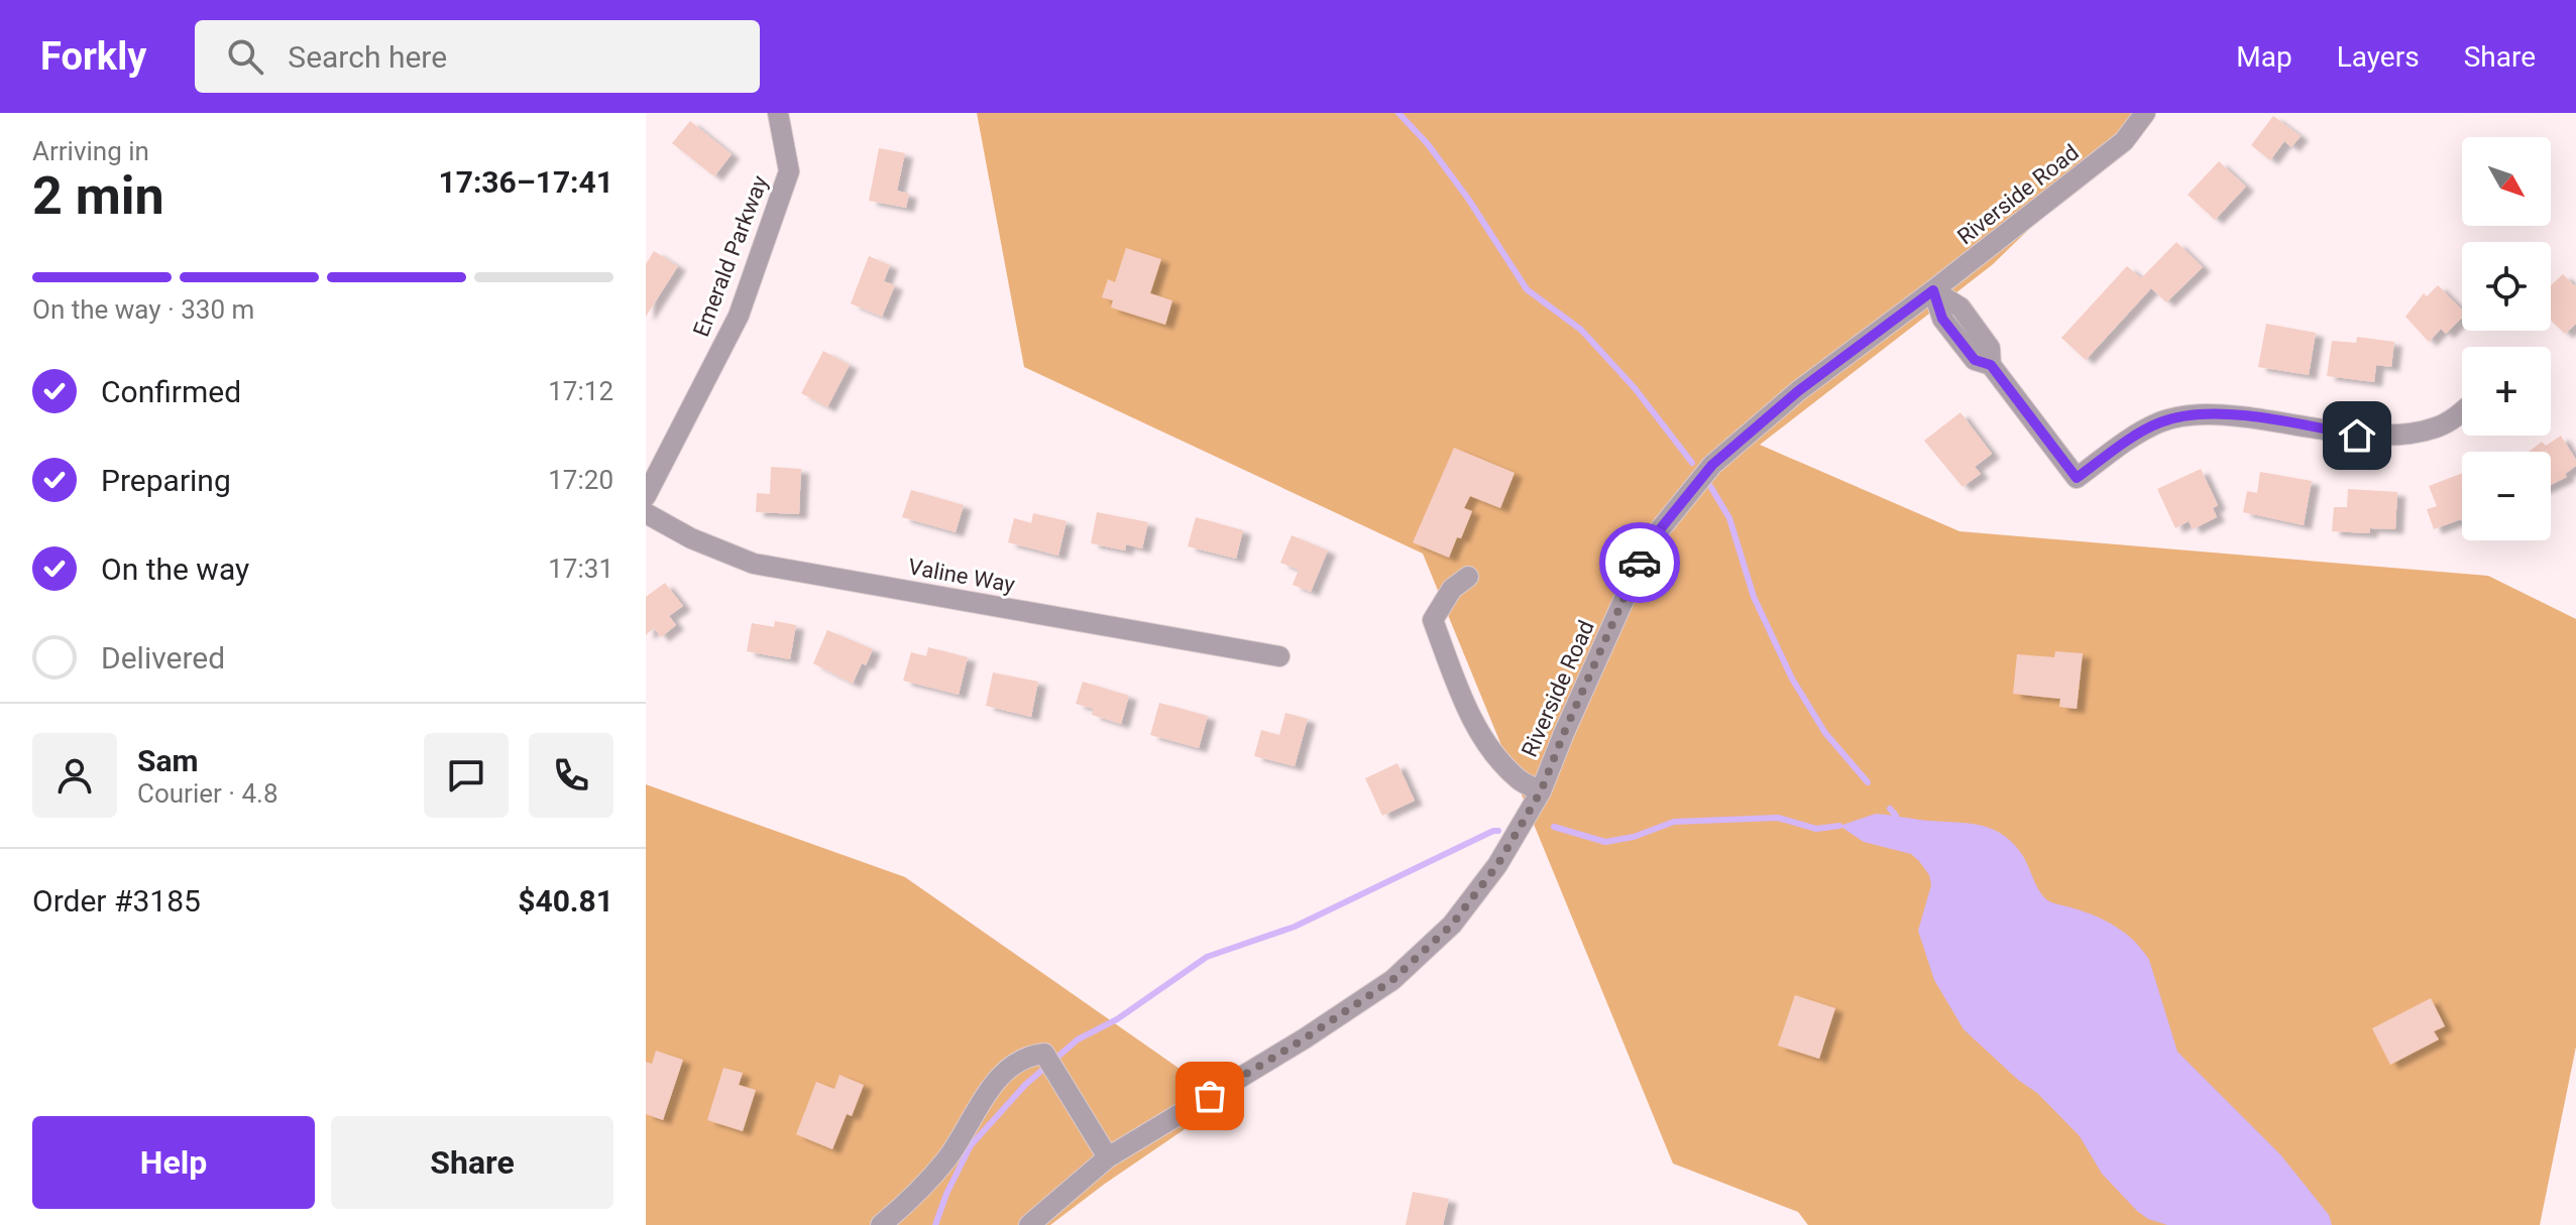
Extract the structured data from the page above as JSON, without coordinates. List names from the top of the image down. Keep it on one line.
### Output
{"streets":{"street":["Riverside Road","Emerald Parkway","Valine Way"]},"north":"bottom right","page":{"header":"Forkly","search":"Search here","nav":["Map","Layers","Share"],"heading":["2 min","Arriving in","17:36–17:41"],"panel":["Sam","Courier · 4.8","Order #3185","$40.81"],"map_buttons":["+","−"],"bar":"On the way · 330 m","list":[["Confirmed","17:12"],["Preparing","17:20"],["On the way","17:31"],"Delivered"],"buttons":["Help","Share"]}}
